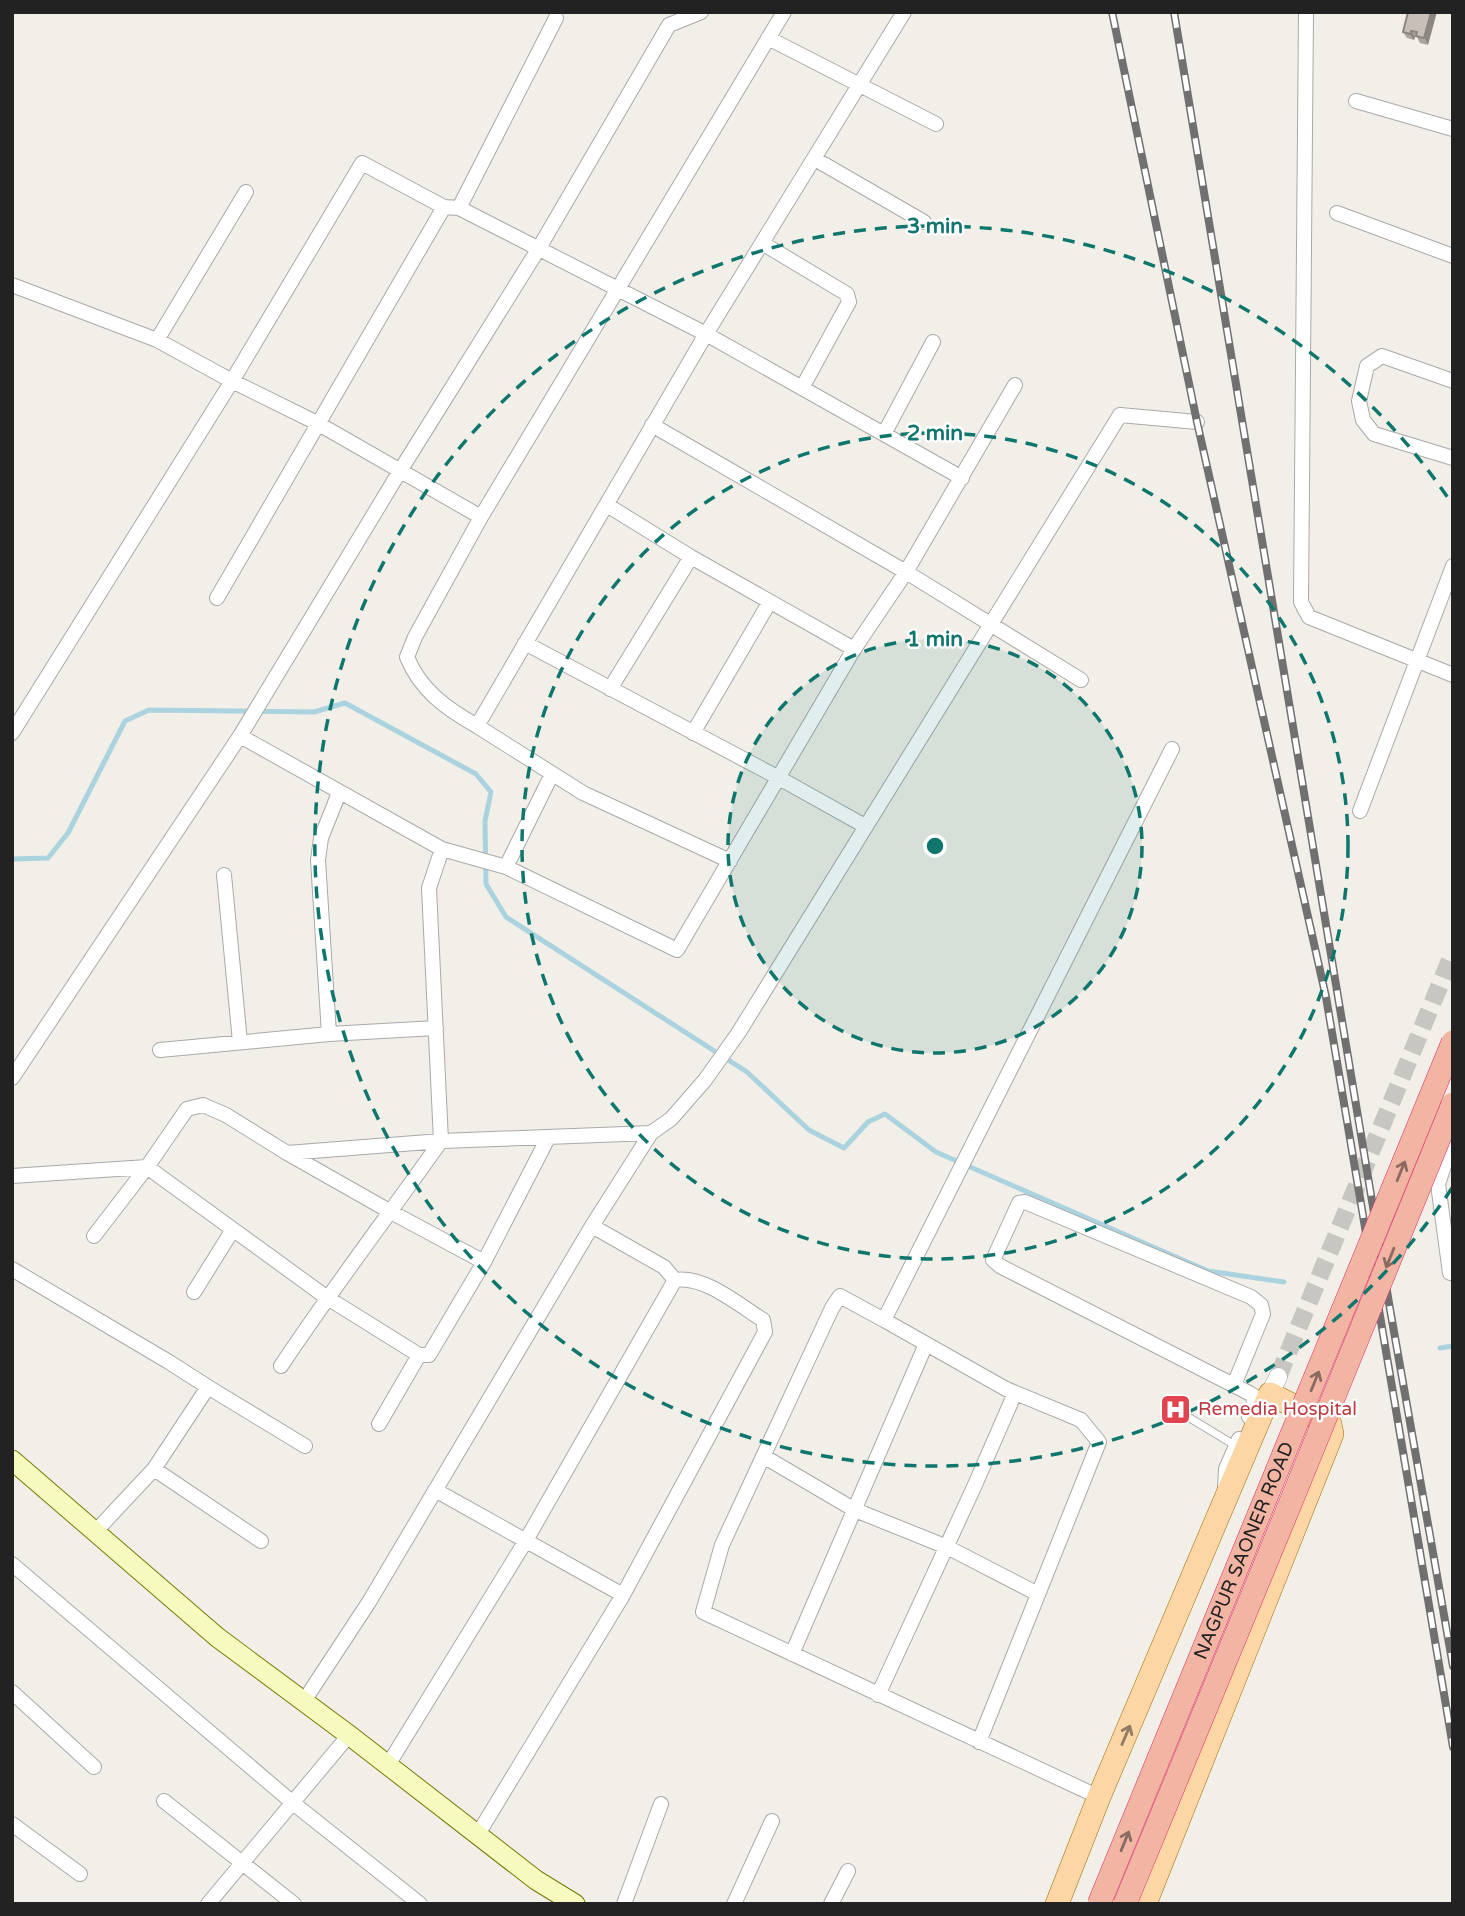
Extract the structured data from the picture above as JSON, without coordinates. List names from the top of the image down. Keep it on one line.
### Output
{"streets":{"highway":["NAGPUR SAONER ROAD"]},"places":{"hospital":["Remedia Hospital"]},"rings":["3 min","2 min","1 min"]}
